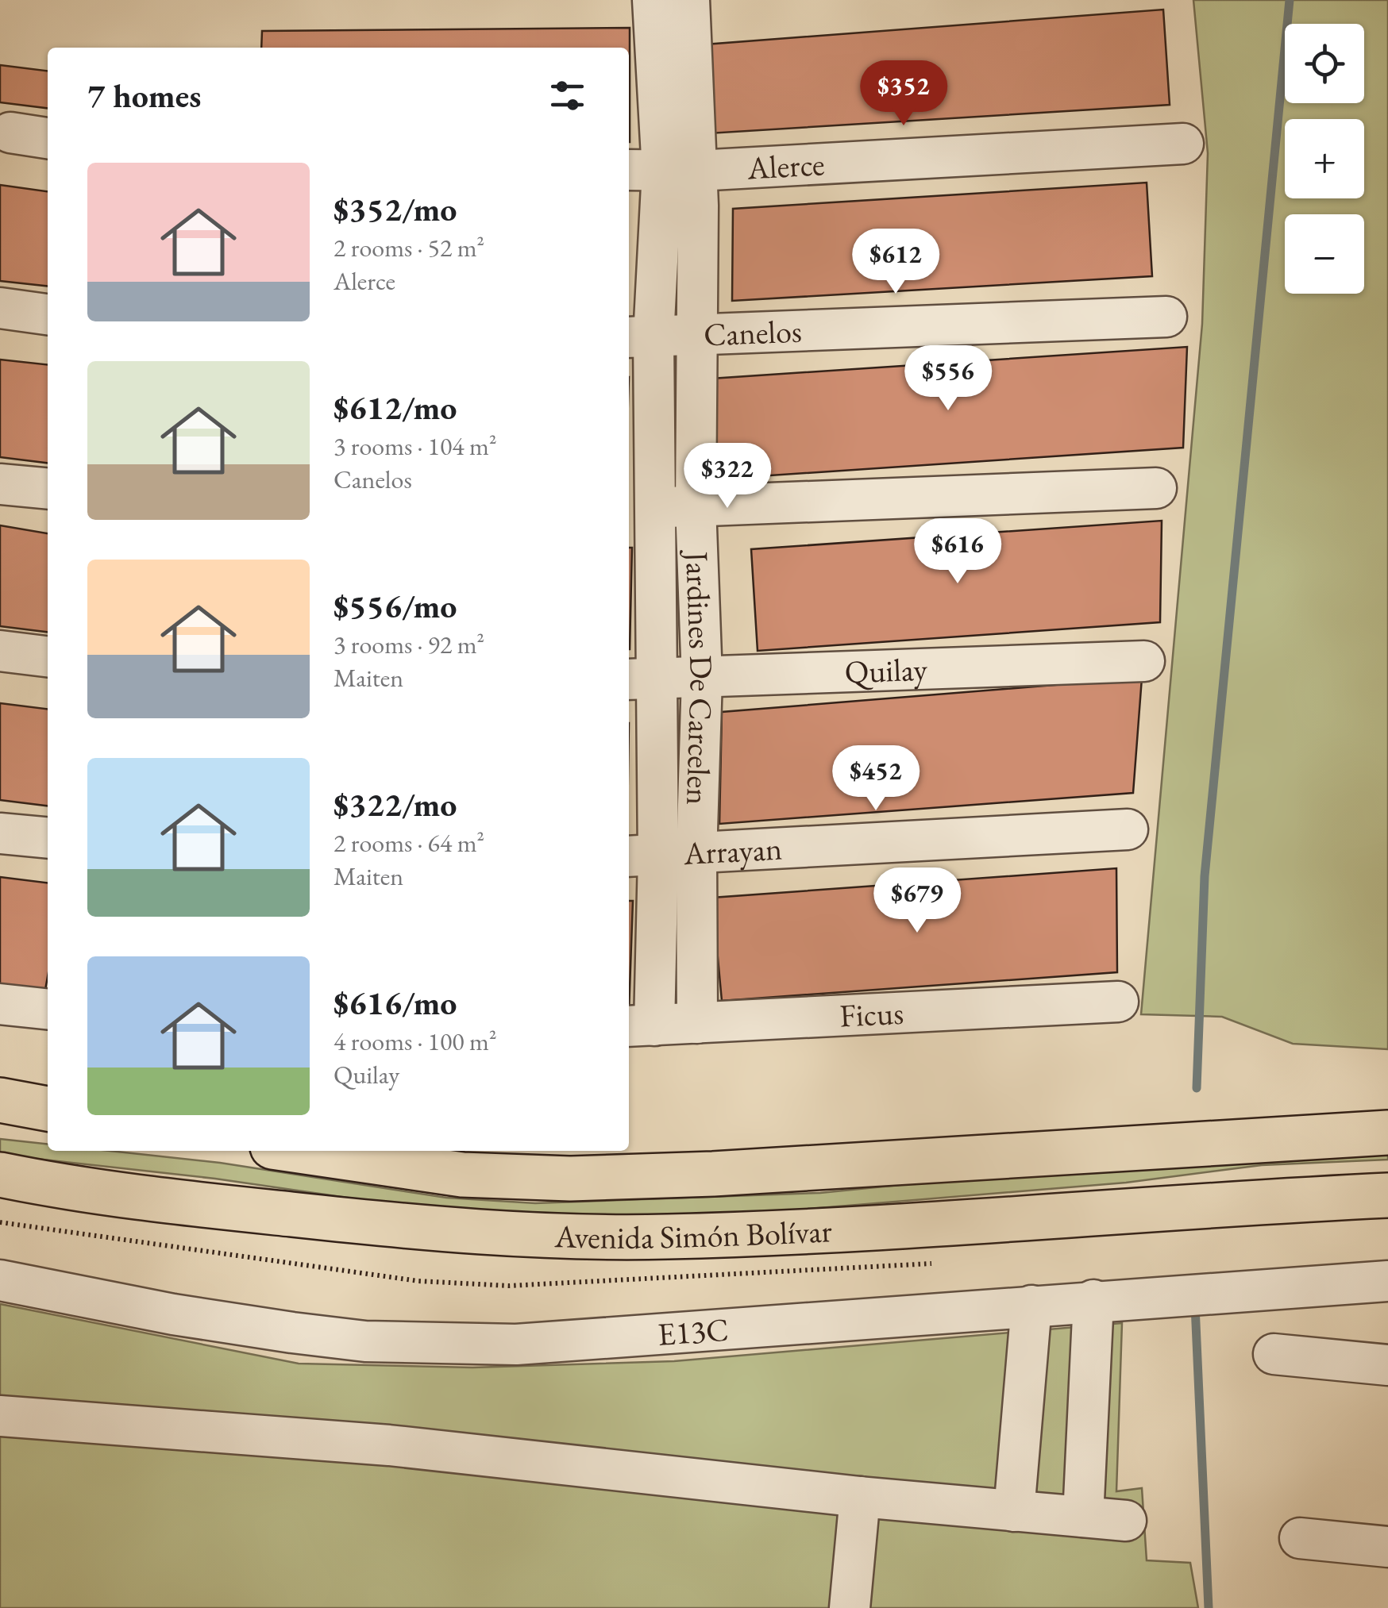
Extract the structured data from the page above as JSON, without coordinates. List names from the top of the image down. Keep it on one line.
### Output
{"streets":{"highway":["Avenida Simón Bolívar"],"street":["Alerce","Canelos","Quilay","Jardines De Carcelen","Arrayan","Ficus","E13C"]},"crossings":[["Alerce","Jardines De Carcelen"],["Canelos","Jardines De Carcelen"],["Quilay","Jardines De Carcelen"],["Jardines De Carcelen","Arrayan"],["Jardines De Carcelen","Ficus"]],"page":{"map_buttons":["+","−"],"heading":"7 homes","price":["$352","$612","$556","$322","$616","$452","$679"],"list":[{"name":"$352/mo","note":"2 rooms · 52 m² · Alerce"},{"name":"$612/mo","note":"3 rooms · 104 m² · Canelos"},{"name":"$556/mo","note":"3 rooms · 92 m² · Maiten"},{"name":"$322/mo","note":"2 rooms · 64 m² · Maiten"},{"name":"$616/mo","note":"4 rooms · 100 m² · Quilay"}]}}
